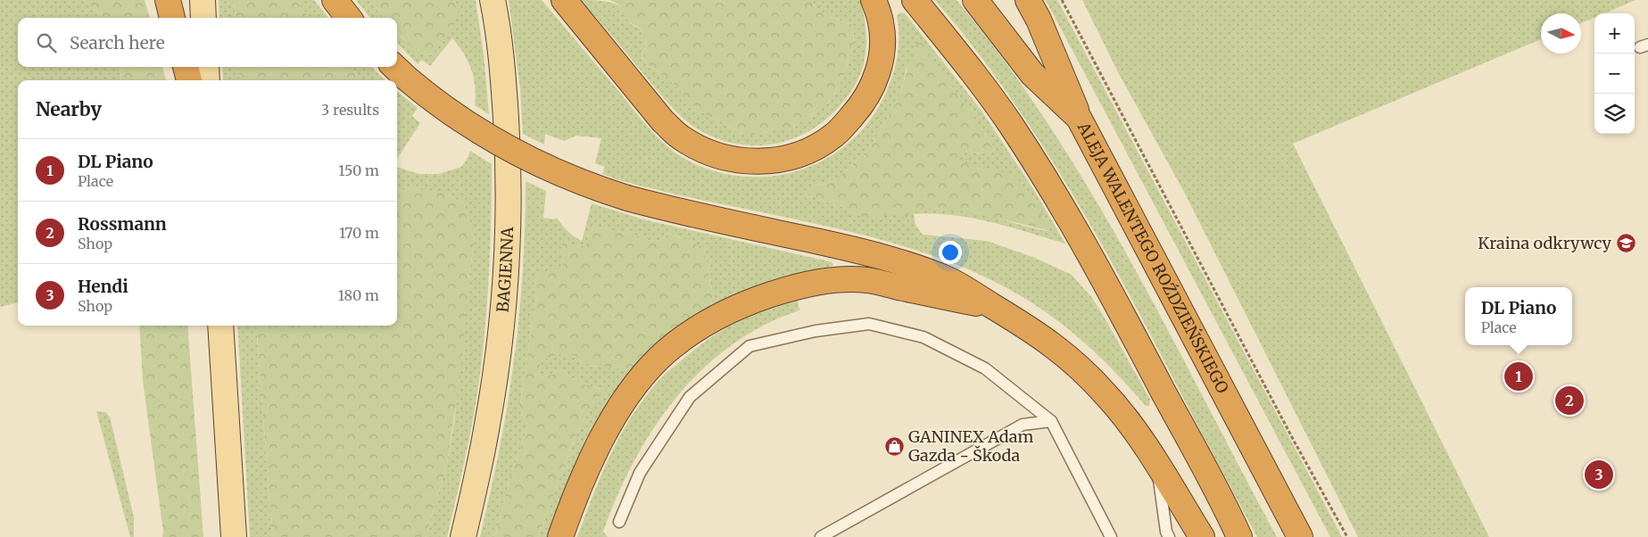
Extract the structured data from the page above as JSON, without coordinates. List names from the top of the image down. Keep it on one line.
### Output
{"streets":{"highway":["ALEJA WALENTEGO ROŹDZIEŃSKIEGO"],"main road":["BAGIENNA"]},"places":{"school or university":["Kraina odkrywcy"],"shop":["GANINEX Adam Gazda - Škoda"]},"north":"right","page":{"map_buttons":["+","−"],"search":"Search here","heading":["Nearby","3 results"],"list":[{"mark":"1","name":"DL Piano","note":"Place","value":"150 m"},{"mark":"2","name":"Rossmann","note":"Shop","value":"170 m"},{"mark":"3","name":"Hendi","note":"Shop","value":"180 m"}],"popup":["DL Piano","Place"],"pins":["1","2","3"]}}
